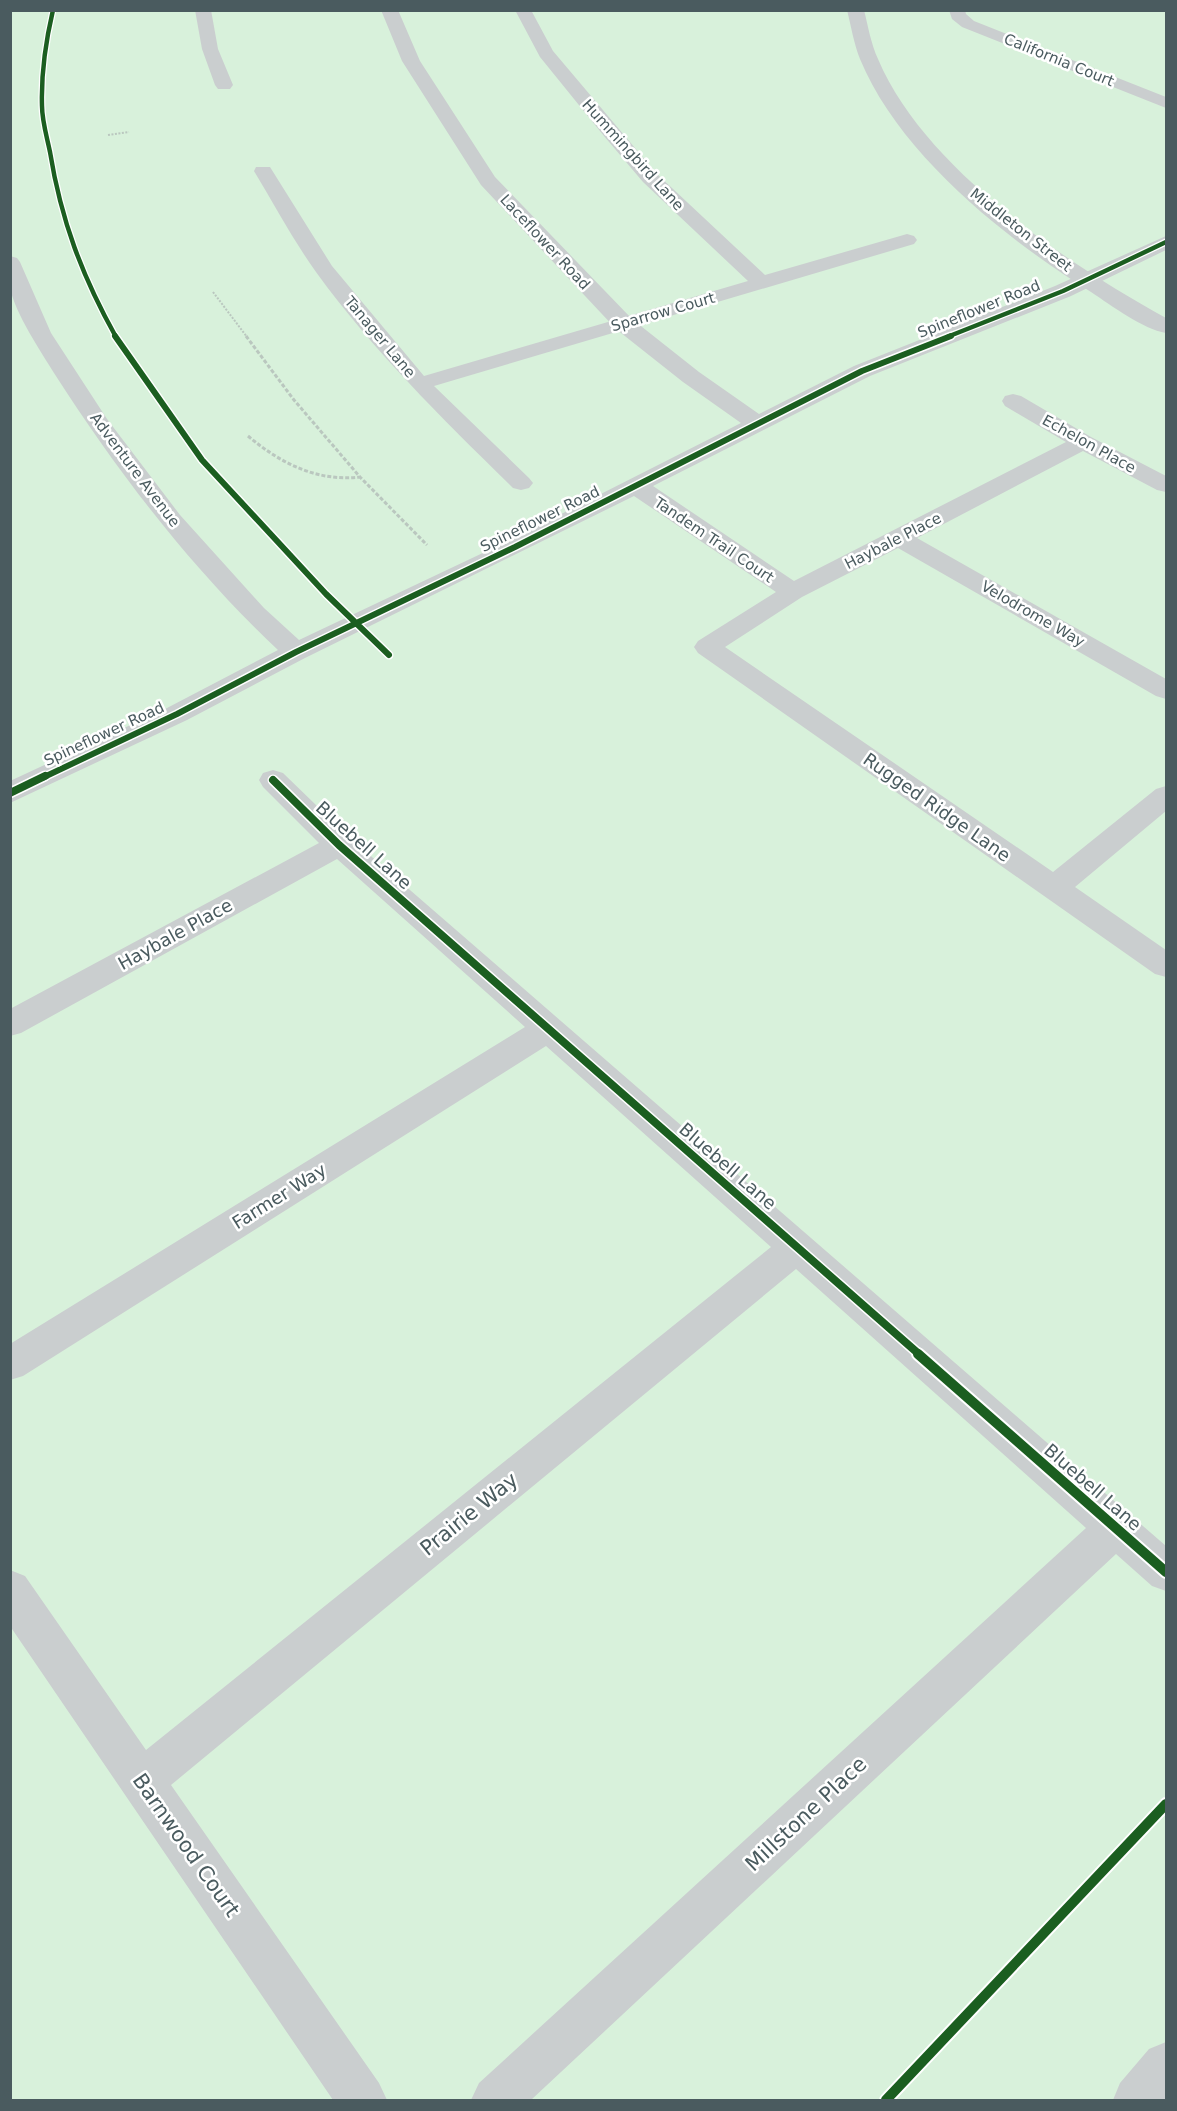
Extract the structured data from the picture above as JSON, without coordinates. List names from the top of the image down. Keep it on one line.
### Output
{"streets":{"street":["Middleton Street","Laceflower Road","Spineflower Road","Echelon Place","Adventure Avenue","Tandem Trail Court","Haybale Place","Velodrome Way","Rugged Ridge Lane","Bluebell Lane","Farmer Way","Prairie Way","Millstone Place","Barnwood Court"],"lane":["California Court","Hummingbird Lane","Sparrow Court","Tanager Lane"]},"crossings":[["Hummingbird Lane","Sparrow Court"],["Middleton Street","Spineflower Road"],["Laceflower Road","Spineflower Road"],["Laceflower Road","Sparrow Court"],["Spineflower Road","Adventure Avenue"],["Spineflower Road","Tandem Trail Court"],["Sparrow Court","Tanager Lane"],["Echelon Place","Haybale Place"],["Tandem Trail Court","Haybale Place"],["Haybale Place","Velodrome Way"],["Haybale Place","Rugged Ridge Lane"],["Haybale Place","Bluebell Lane"],["Bluebell Lane","Farmer Way"],["Bluebell Lane","Prairie Way"],["Bluebell Lane","Millstone Place"],["Prairie Way","Barnwood Court"]]}
